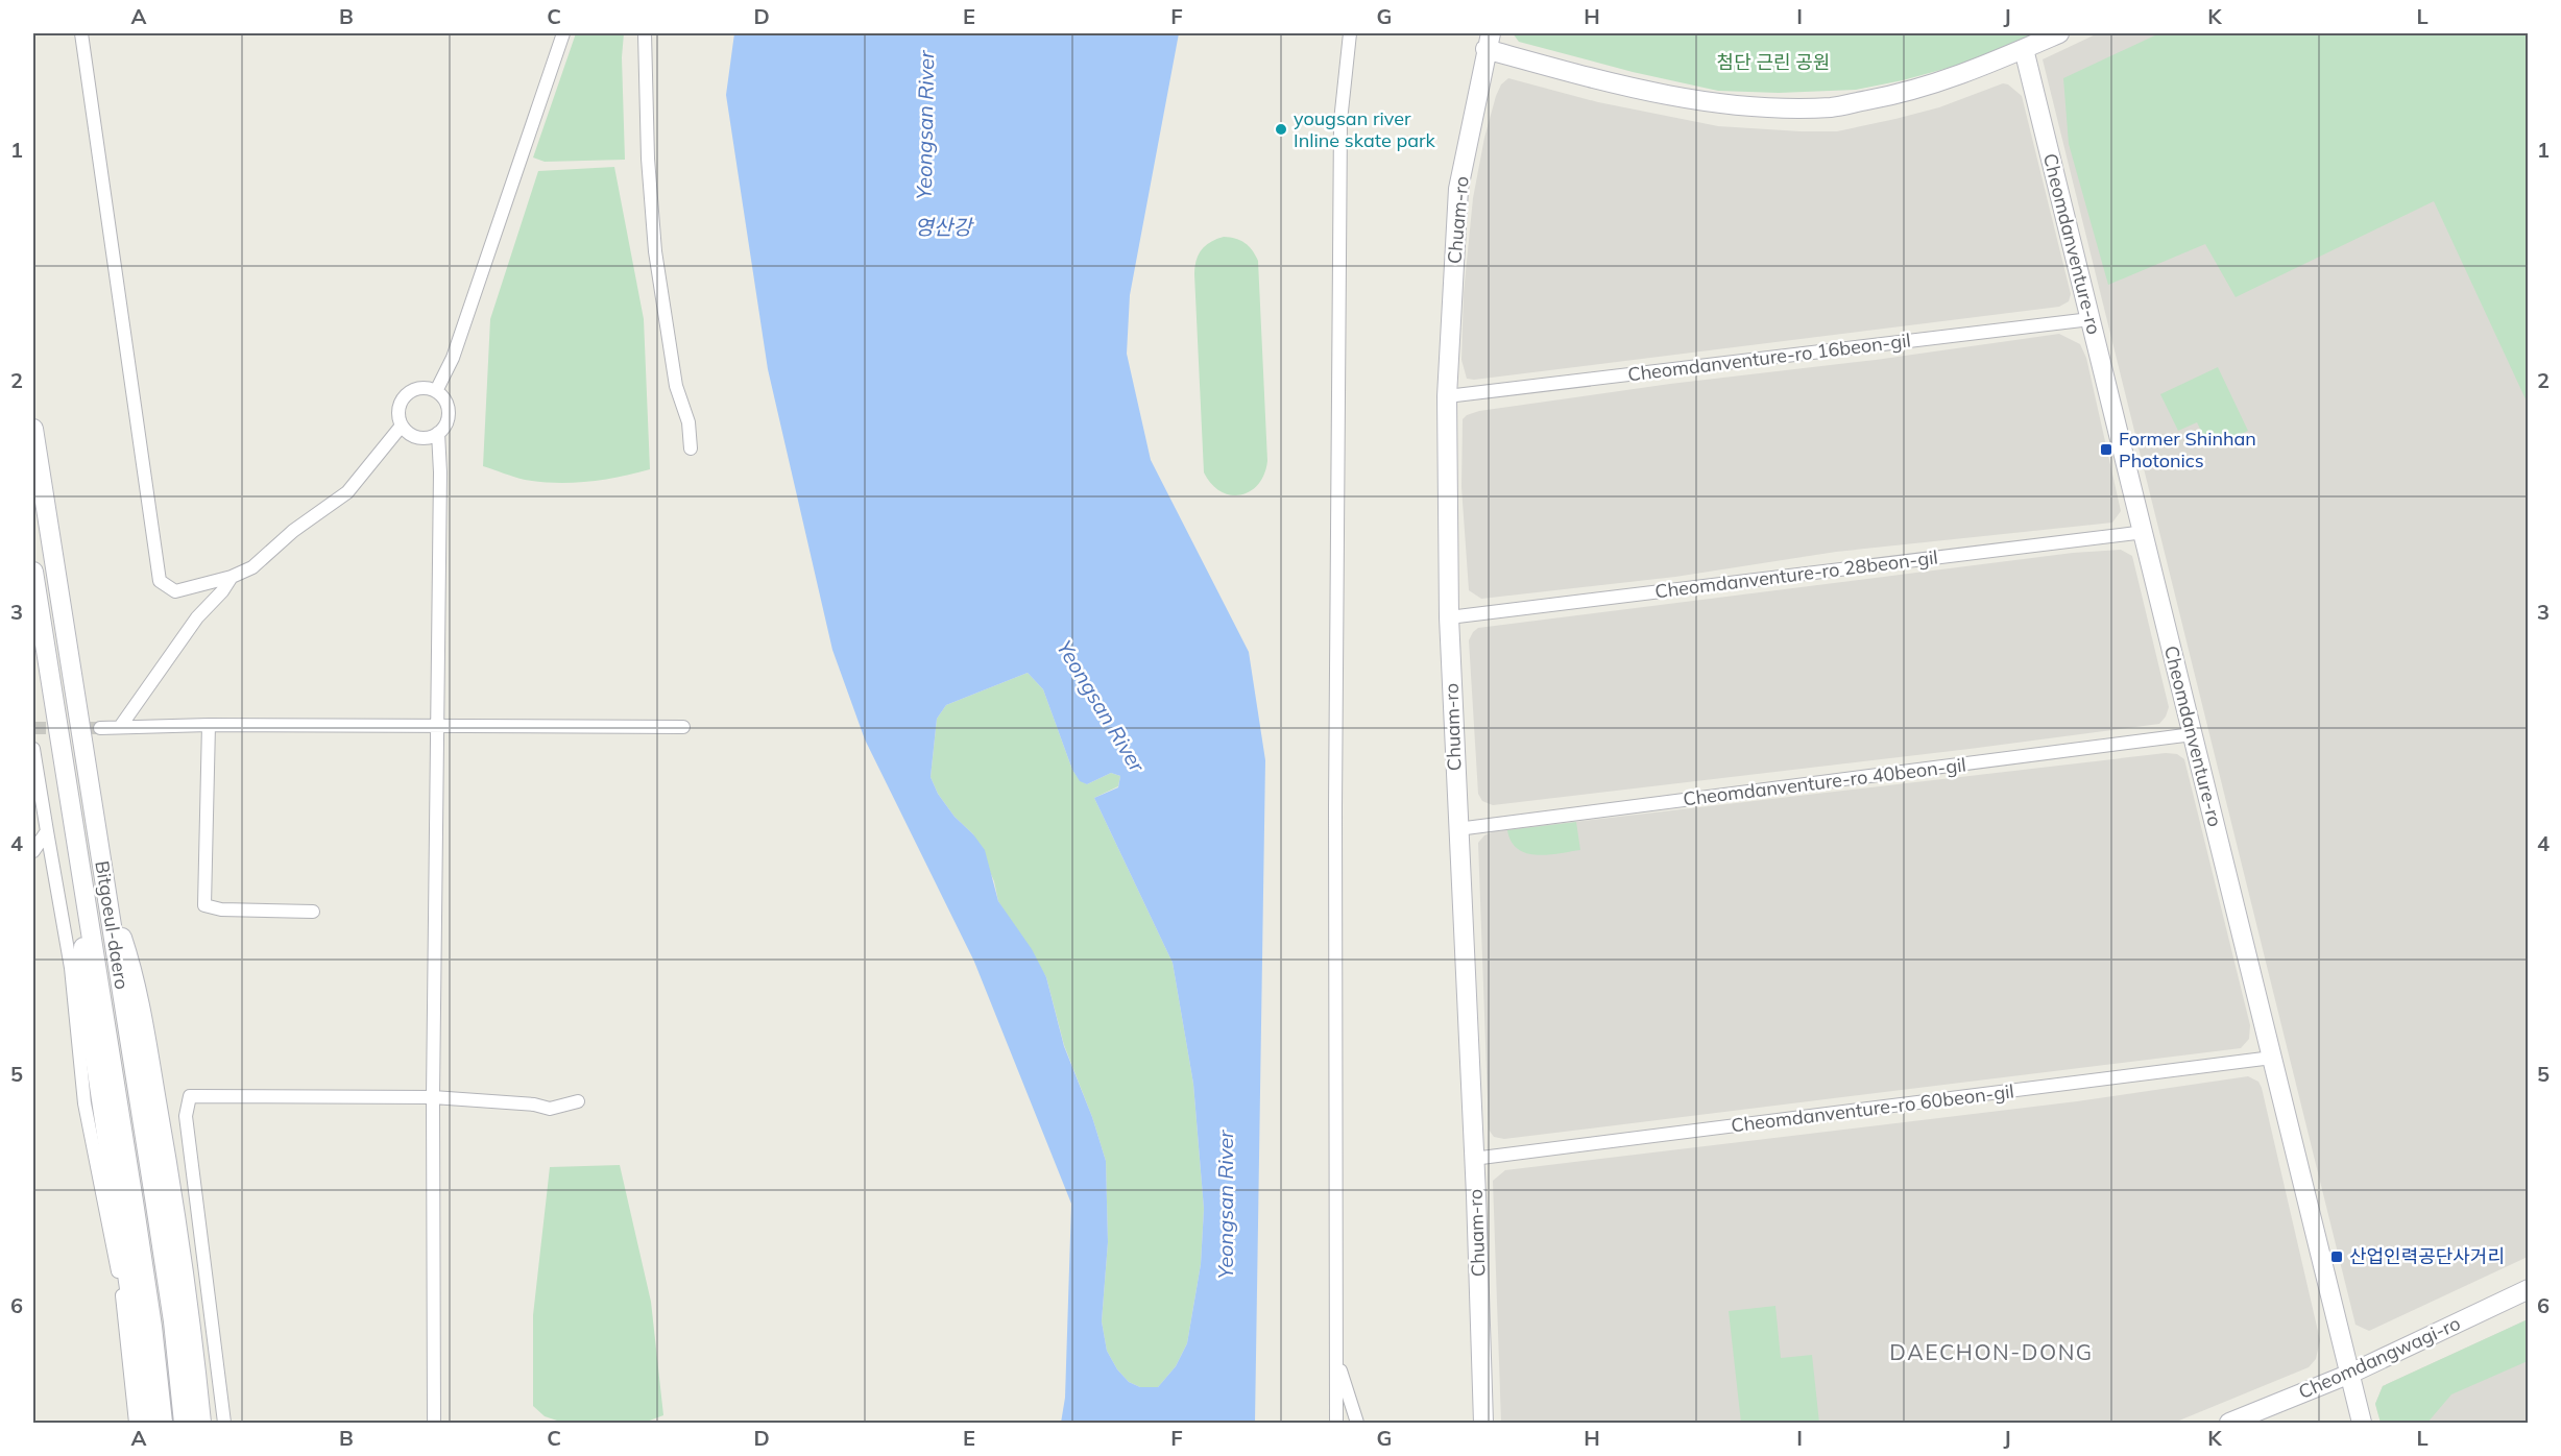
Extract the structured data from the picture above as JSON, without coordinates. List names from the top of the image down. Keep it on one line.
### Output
{"streets":{"street":["Chuam-ro","Cheomdanventure-ro","Cheomdanventure-ro 16beon-gil","Cheomdanventure-ro 28beon-gil","Cheomdanventure-ro 40beon-gil","Bitgoeul-daero","Cheomdanventure-ro 60beon-gil","Cheomdangwagi-ro"]},"crossings":[["Chuam-ro","Cheomdanventure-ro 16beon-gil"],["Chuam-ro","Cheomdanventure-ro 28beon-gil"],["Chuam-ro","Cheomdanventure-ro 40beon-gil"],["Chuam-ro","Cheomdanventure-ro 60beon-gil"],["Cheomdanventure-ro","Cheomdanventure-ro 16beon-gil"],["Cheomdanventure-ro","Cheomdanventure-ro 28beon-gil"],["Cheomdanventure-ro","Cheomdanventure-ro 40beon-gil"],["Cheomdanventure-ro","Cheomdanventure-ro 60beon-gil"],["Cheomdanventure-ro","Cheomdangwagi-ro"]],"districts":["DAECHON-DONG"],"water":["Yeongsan River","영산강"],"parks":["첨단 근린 공원"],"places":{"other":["yougsan river Inline skate park"],"transit":["Former Shinhan Photonics","산업인력공단사거리"]},"grid":{"columns":["A","B","C","D","E","F","G","H","I","J","K","L"],"rows":["1","2","3","4","5","6"]}}
